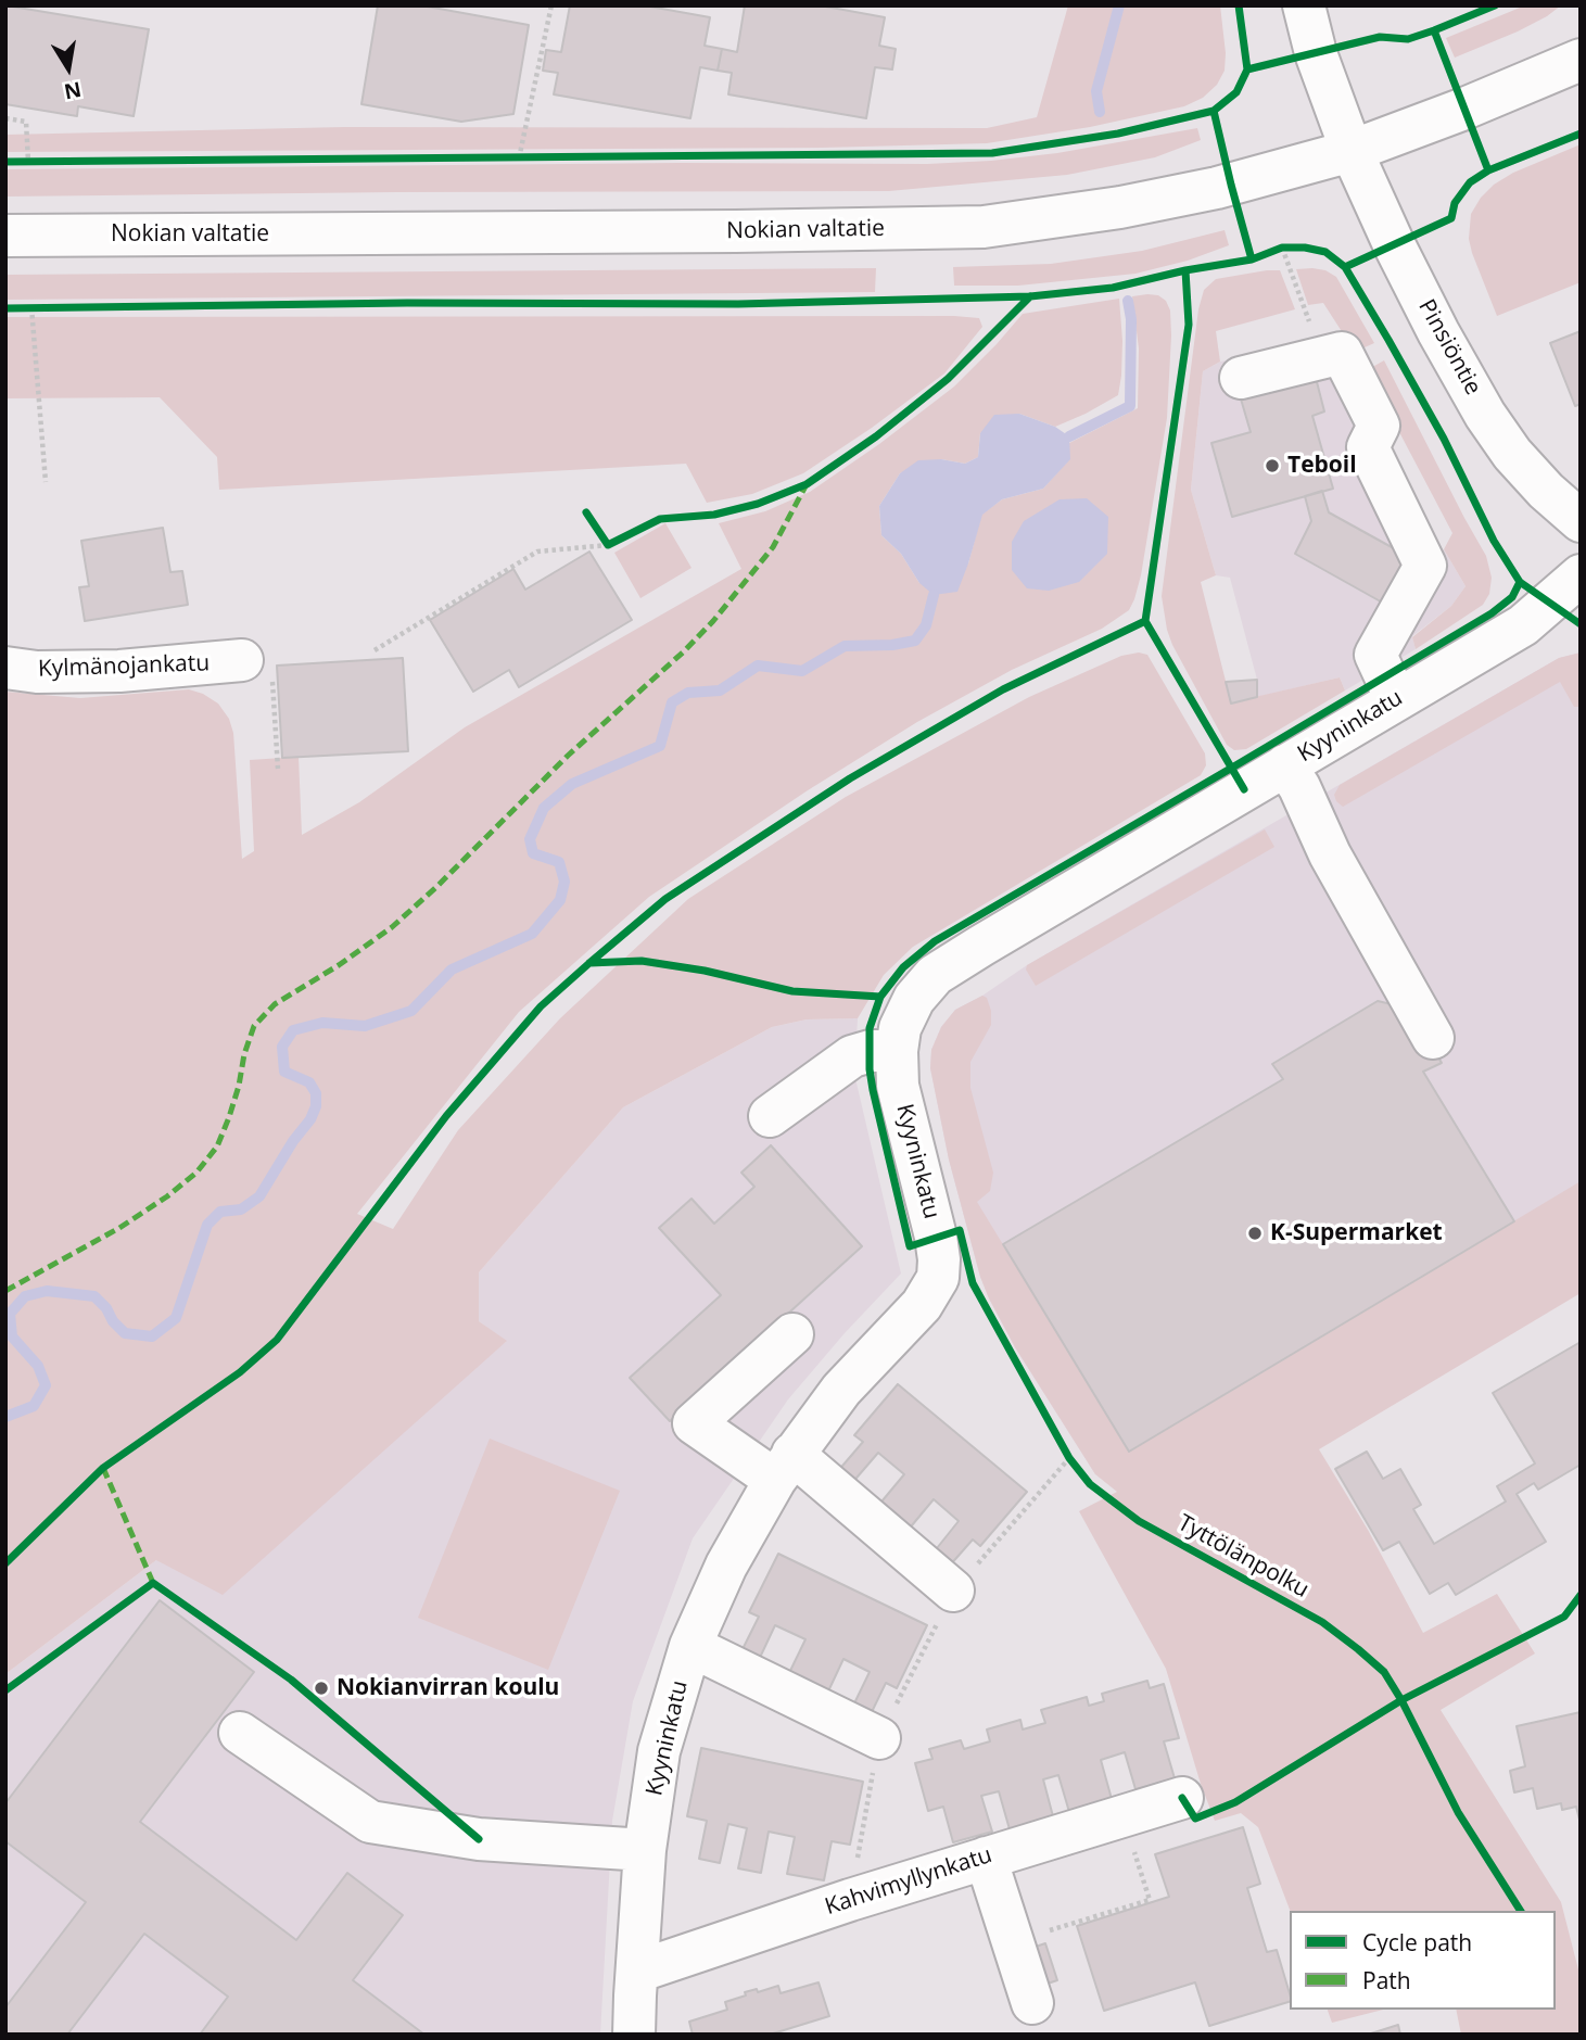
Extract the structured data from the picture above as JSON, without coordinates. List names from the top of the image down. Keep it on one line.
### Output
{"streets":{"street":["Nokian valtatie","Pinsiöntie","Kylmänojankatu","Kyyninkatu","Kahvimyllynkatu"],"cycle path":["Tyttölänpolku"]},"crossings":[["Nokian valtatie","Pinsiöntie"],["Kyyninkatu","Kahvimyllynkatu"]],"places":["Teboil","K-Supermarket","Nokianvirran koulu"],"legend":["Cycle path","Path"],"north":"bottom"}
